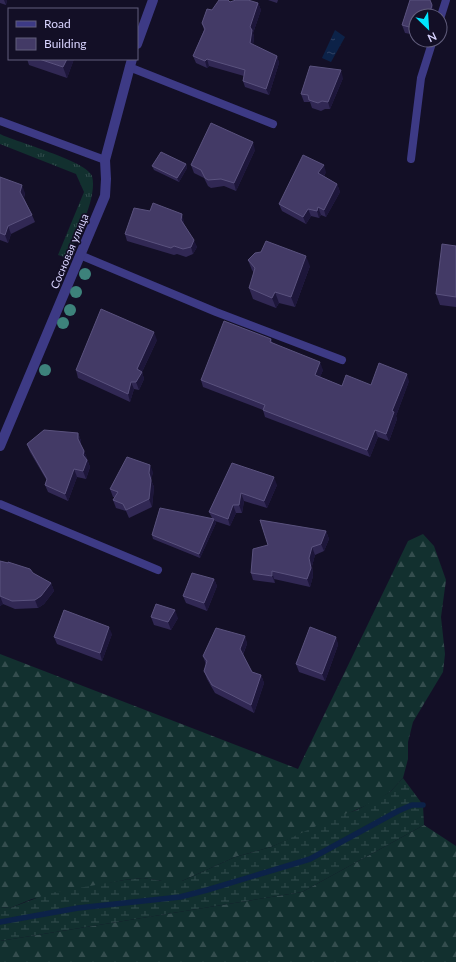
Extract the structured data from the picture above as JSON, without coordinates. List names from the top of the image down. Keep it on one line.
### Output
{"streets":{"street":["Сосновая улица"]},"legend":["Road","Building"],"north":"bottom right"}
